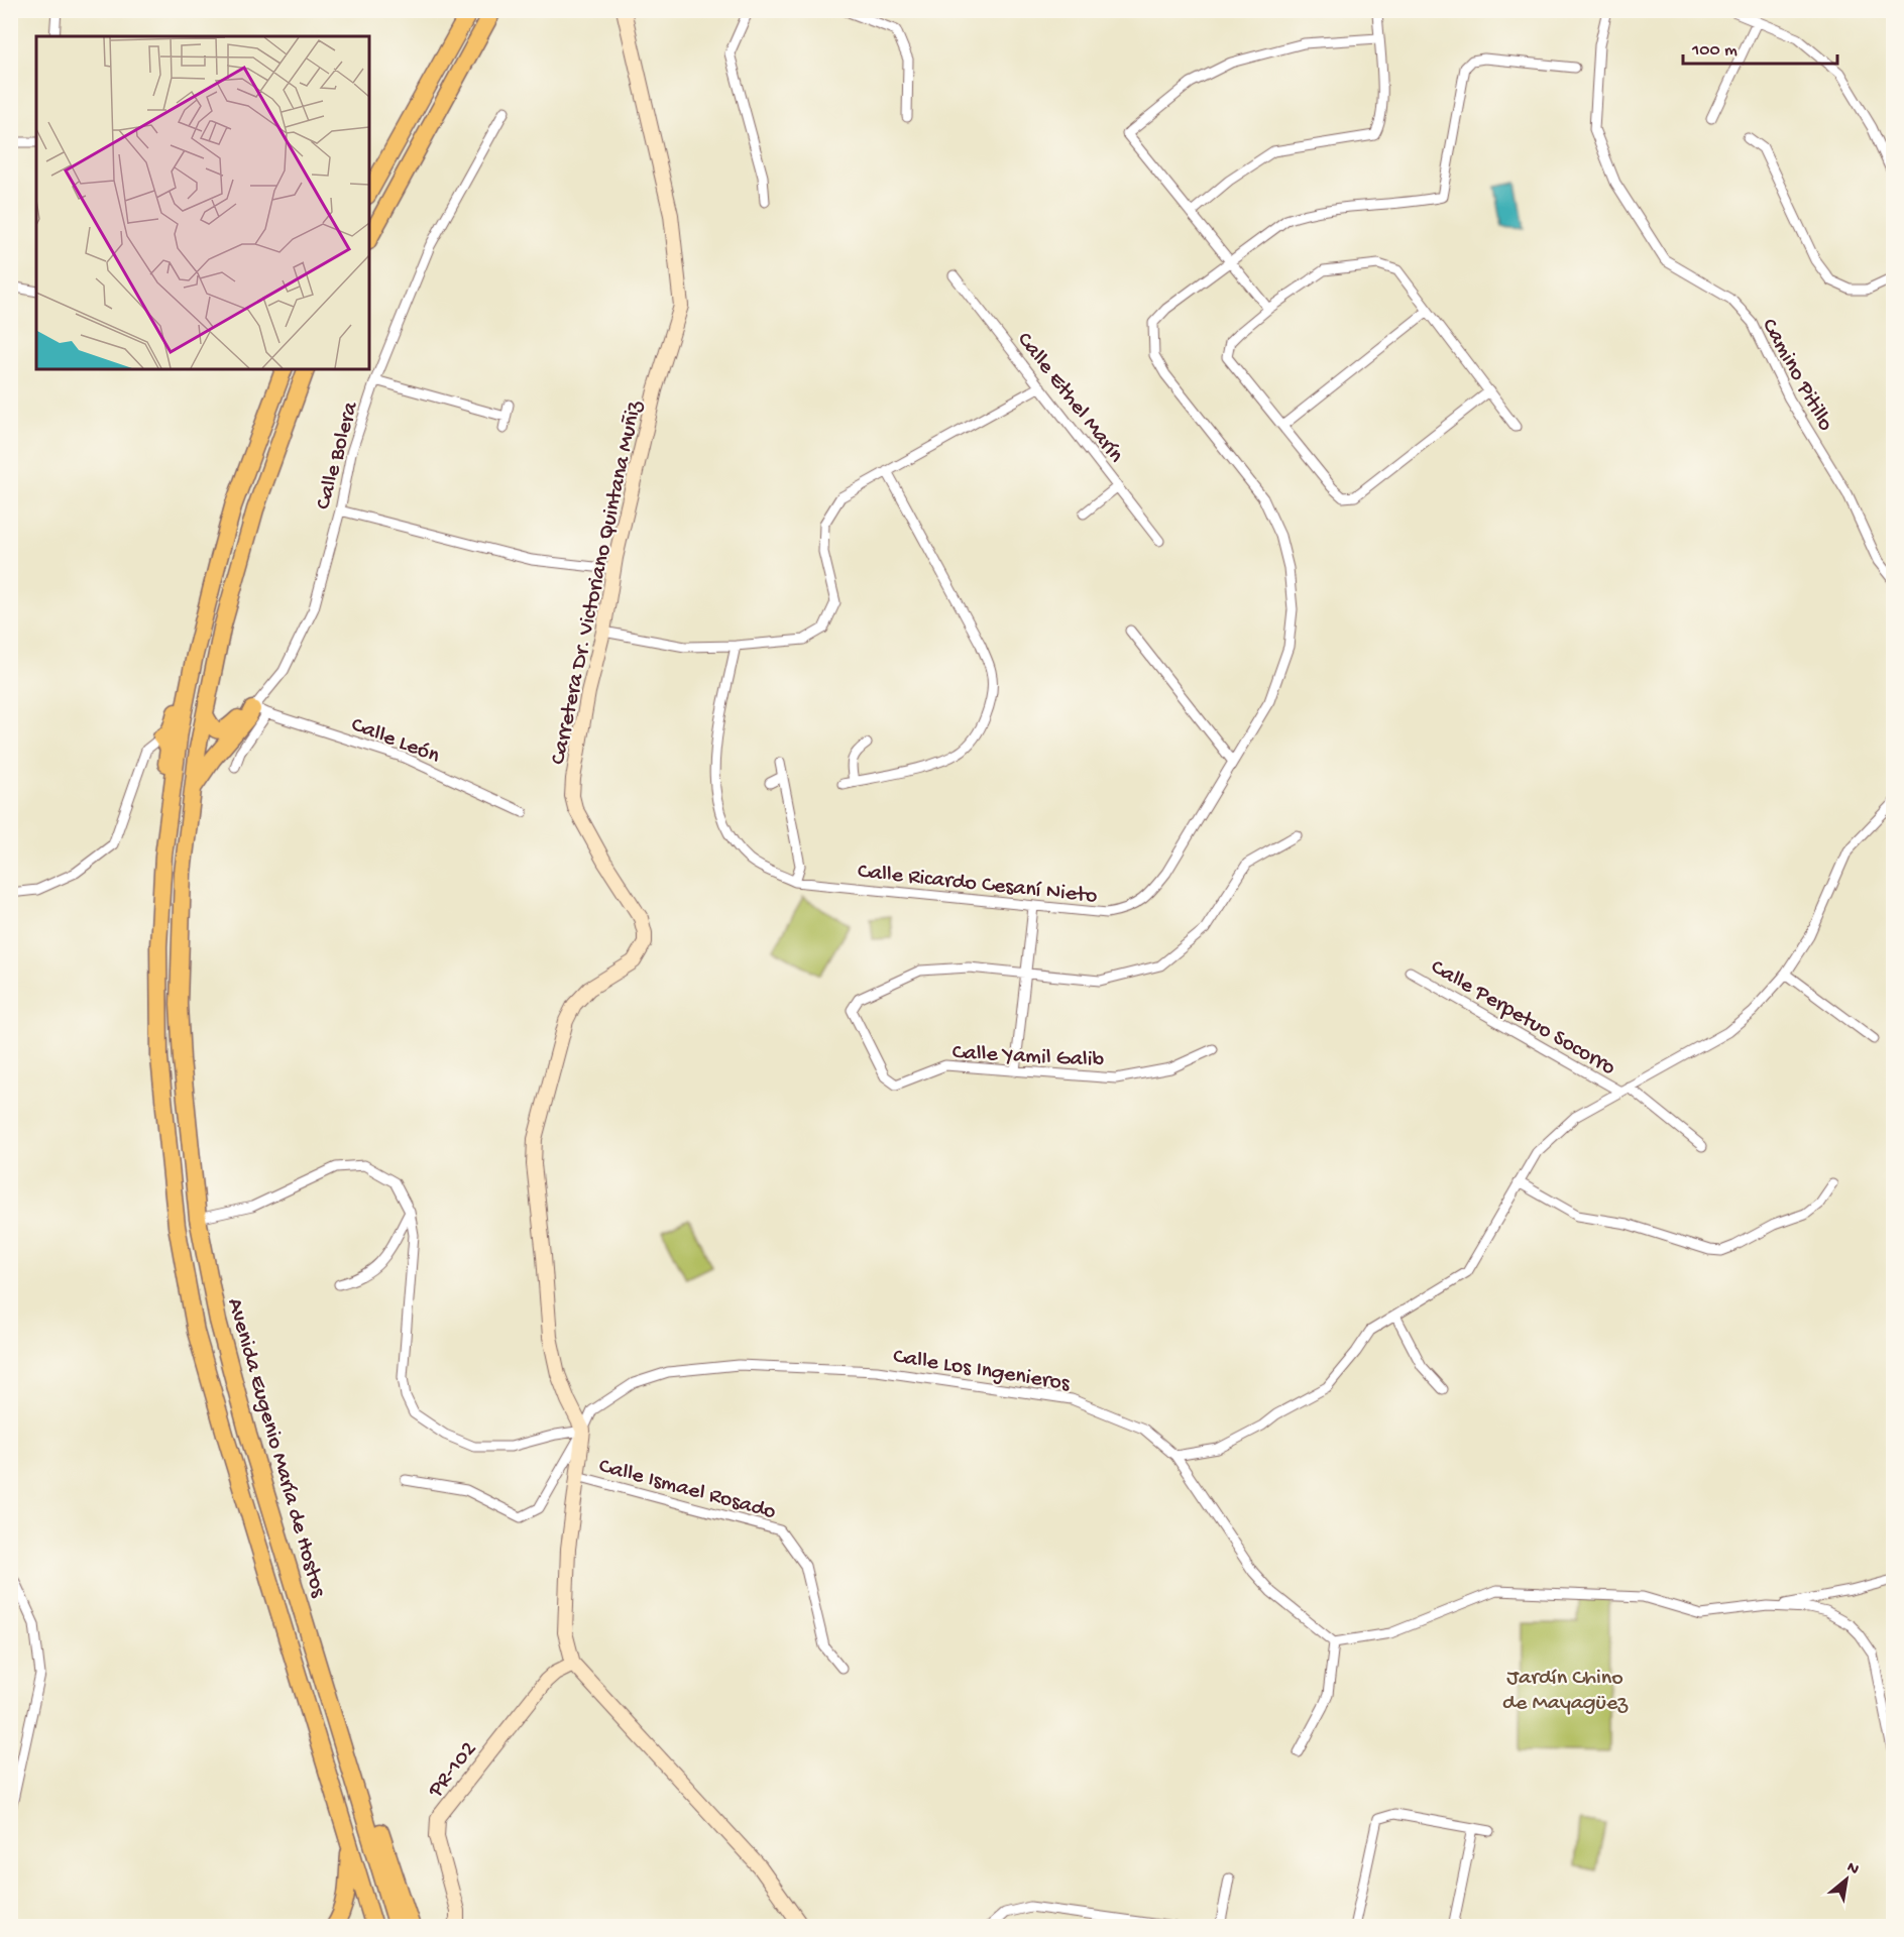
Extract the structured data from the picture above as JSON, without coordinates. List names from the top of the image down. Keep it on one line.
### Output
{"streets":{"highway":["Avenida Eugenio María de Hostos"],"street":["Camino Pitillo","Calle Ethel Marín","Calle Bolera","Carretera Dr. Victoriano Quintana Muñiz","Calle León","Calle Ricardo Cesaní Nieto","Calle Perpetuo Socorro","Calle Yamil Galib","Calle Los Ingenieros","Calle Ismael Rosado","PR-102"]},"crossings":[["Calle Bolera","Calle León"],["Carretera Dr. Victoriano Quintana Muñiz","Calle Los Ingenieros"]],"parks":["Jardín Chino de Mayagüez"],"scale_bar":"100 m","north":"top right"}
